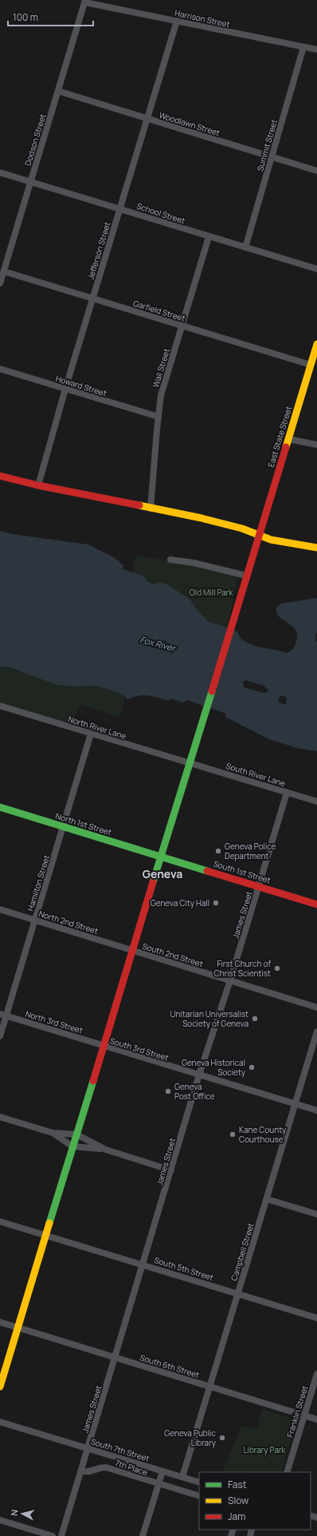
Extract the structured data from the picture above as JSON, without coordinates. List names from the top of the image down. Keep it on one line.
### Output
{"streets":{"main road":["East State Street","North 1st Street","South 1st Street"],"street":["Harrison Street","Woodlawn Street","Dodson Street","Summit Street","School Street","Jefferson Street","Garfield Street","Wall Street","Howard Street","North River Lane","South River Lane","Hamilton Street","James Street","North 2nd Street","South 2nd Street","North 3rd Street","South 3rd Street","Campbell Street","South 5th Street","South 6th Street","Franklin Street","South 7th Street","7th Place"]},"crossings":[["Harrison Street","Dodson Street"],["Harrison Street","Summit Street"],["Harrison Street","Jefferson Street"],["Woodlawn Street","Dodson Street"],["Woodlawn Street","Summit Street"],["Woodlawn Street","Jefferson Street"],["Dodson Street","School Street"],["Dodson Street","Garfield Street"],["Summit Street","School Street"],["School Street","Jefferson Street"],["School Street","Wall Street"],["Jefferson Street","Garfield Street"],["Jefferson Street","Howard Street"],["Garfield Street","Wall Street"],["Garfield Street","East State Street"],["Wall Street","Howard Street"],["East State Street","North River Lane"],["East State Street","South River Lane"],["East State Street","North 1st Street"],["East State Street","South 1st Street"],["East State Street","North 2nd Street"],["East State Street","South 2nd Street"],["East State Street","North 3rd Street"],["East State Street","South 3rd Street"],["East State Street","South 5th Street"],["East State Street","South 6th Street"],["North River Lane","South River Lane"],["North River Lane","Hamilton Street"],["South River Lane","James Street"],["North 1st Street","South 1st Street"],["North 1st Street","Hamilton Street"],["South 1st Street","James Street"],["Hamilton Street","North 2nd Street"],["Hamilton Street","North 3rd Street"],["James Street","South 2nd Street"],["James Street","South 3rd Street"],["James Street","South 5th Street"],["James Street","South 6th Street"],["James Street","South 7th Street"],["James Street","7th Place"],["North 2nd Street","South 2nd Street"],["North 3rd Street","South 3rd Street"],["South 3rd Street","Campbell Street"],["Campbell Street","South 5th Street"],["Campbell Street","South 6th Street"],["Campbell Street","South 7th Street"],["South 6th Street","Franklin Street"]],"districts":["Geneva"],"water":["Fox River"],"parks":["Old Mill Park","Library Park"],"places":["Geneva Police Department","Geneva City Hall","First Church of Christ Scientist","Unitarian Universalist Society of Geneva","Geneva Historical Society","Geneva Post Office","Kane County Courthouse","Geneva Public Library"],"legend":["Fast","Slow","Jam"],"scale_bar":"100 m","north":"left"}
